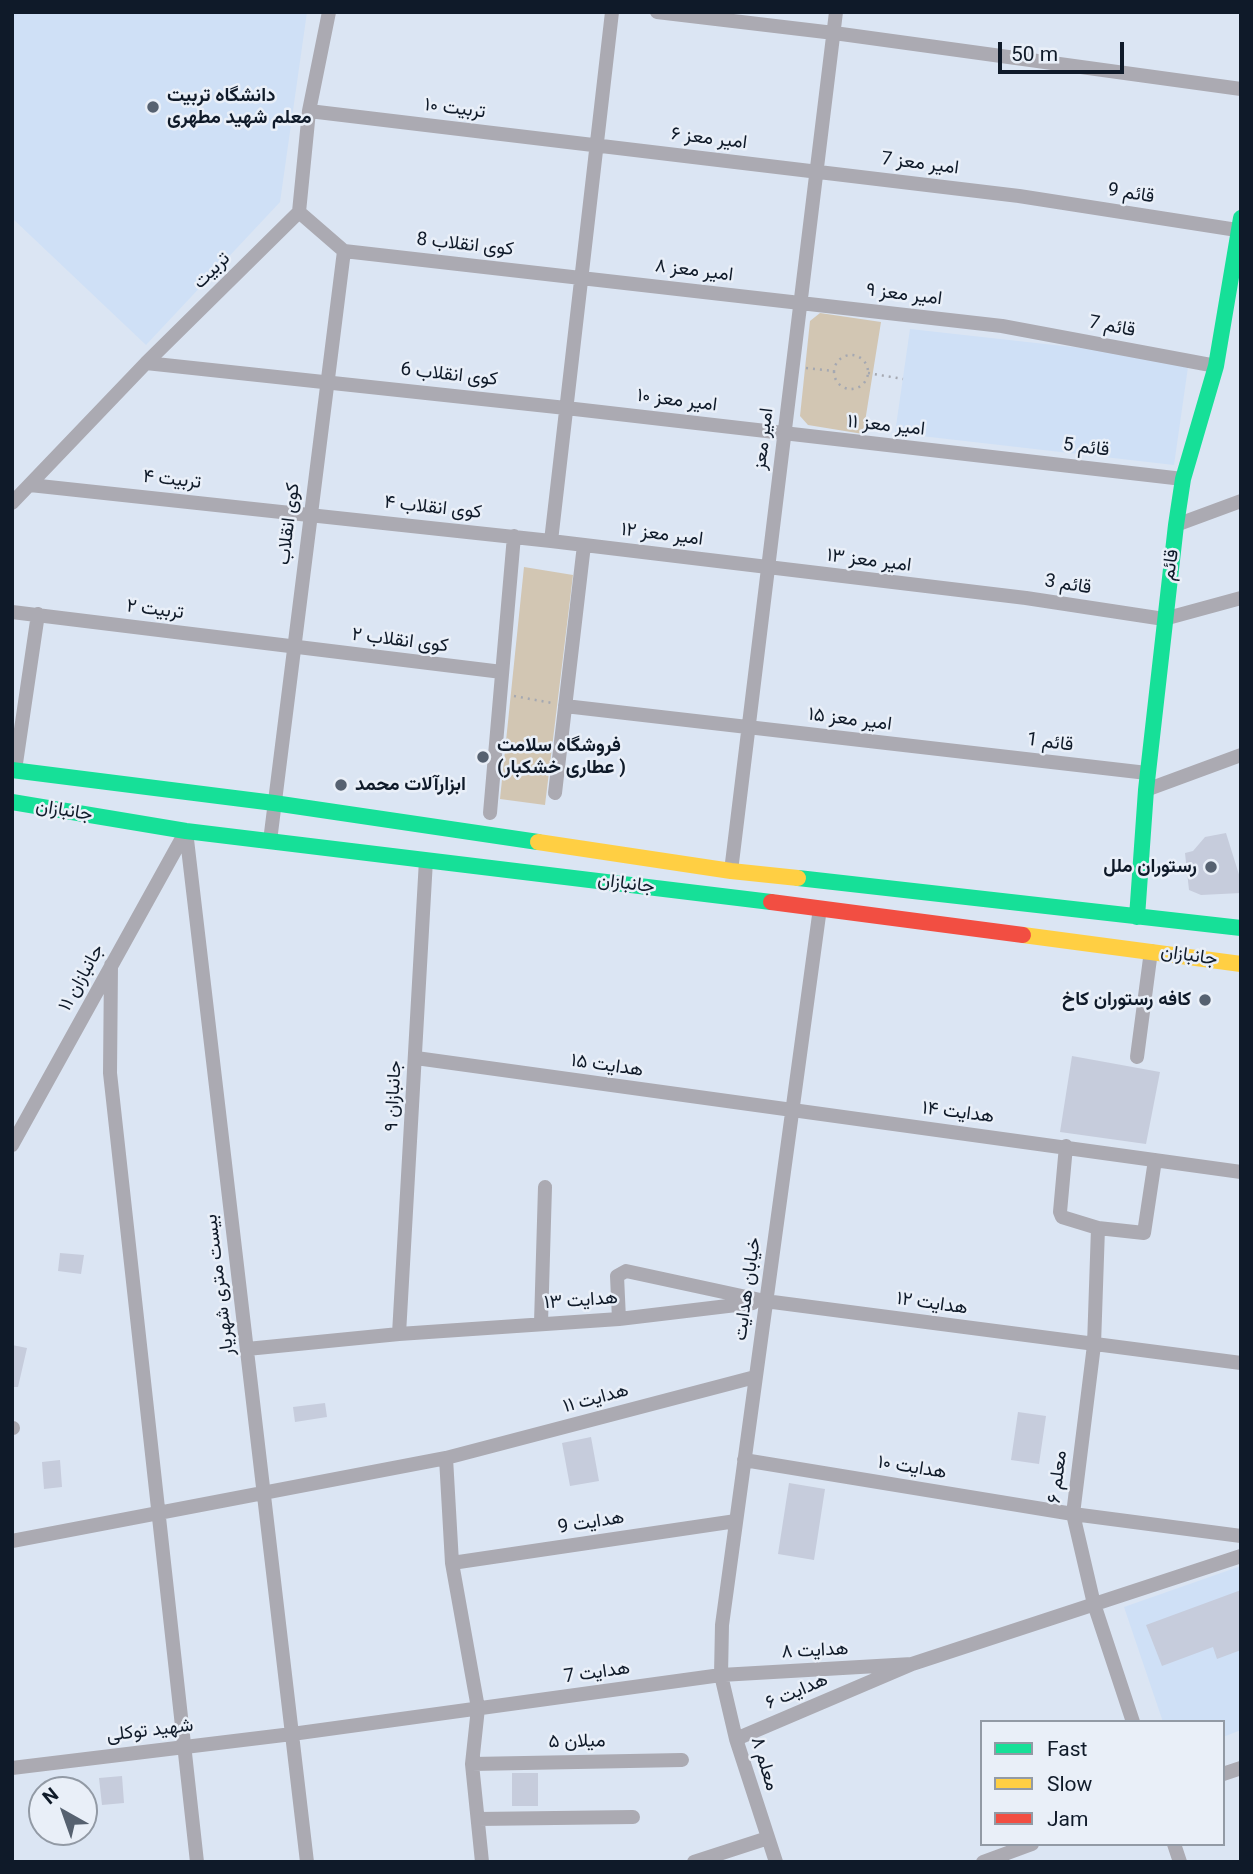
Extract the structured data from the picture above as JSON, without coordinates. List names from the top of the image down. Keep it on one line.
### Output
{"streets":{"main road":["قائم","جانبازان"],"street":["تربیت ۱۰","امیر معز ۶","امیر معز 7","قائم 9","کوی انقلاب 8","تربیت","امیر معز ۸","امیر معز ۹","قائم 7","کوی انقلاب 6","امیر معز ۱۰","امیر معز ۱۱","امیر معز","قائم 5","تربیت ۴","کوی انقلاب ۴","کوی انقلاب","امیر معز ۱۲","امیر معز ۱۳","قائم 3","تربیت ۲","کوی انقلاب ۲","امیر معز ۱۵","قائم 1","جانبازان ۱۱","هدایت ۱۵","جانبازان ۹","هدایت ۱۴","بیست متری شهریار","خیابان هدایت","هدایت ۱۳","هدایت ۱۲","هدایت ۱۱","هدایت ۱۰","معلم ۶","هدایت 9","هدایت ۸","هدایت 7","هدایت ۶","شهید توکلی","میلان ۵","معلم ۸"]},"crossings":[["تربیت ۱۰","امیر معز ۶"],["امیر معز ۶","امیر معز 7"],["امیر معز ۶","امیر معز"],["امیر معز 7","قائم 9"],["امیر معز 7","امیر معز"],["قائم 9","قائم"],["کوی انقلاب 8","امیر معز ۸"],["کوی انقلاب 8","کوی انقلاب"],["تربیت","کوی انقلاب 6"],["تربیت","تربیت ۴"],["امیر معز ۸","امیر معز ۹"],["امیر معز ۸","امیر معز"],["امیر معز ۹","قائم 7"],["امیر معز ۹","امیر معز"],["قائم 7","قائم"],["کوی انقلاب 6","امیر معز ۱۰"],["کوی انقلاب 6","کوی انقلاب"],["امیر معز ۱۰","امیر معز ۱۱"],["امیر معز ۱۰","امیر معز"],["امیر معز ۱۱","امیر معز"],["امیر معز ۱۱","قائم 5"],["امیر معز","امیر معز ۱۲"],["امیر معز","امیر معز ۱۳"],["امیر معز","امیر معز ۱۵"],["امیر معز","جانبازان"],["قائم 5","قائم"],["تربیت ۴","کوی انقلاب ۴"],["تربیت ۴","کوی انقلاب"],["کوی انقلاب ۴","کوی انقلاب"],["کوی انقلاب ۴","امیر معز ۱۲"],["کوی انقلاب","تربیت ۲"],["کوی انقلاب","کوی انقلاب ۲"],["کوی انقلاب","جانبازان"],["امیر معز ۱۲","امیر معز ۱۳"],["امیر معز ۱۳","قائم 3"],["قائم","قائم 3"],["قائم","قائم 1"],["قائم","جانبازان"],["تربیت ۲","کوی انقلاب ۲"],["امیر معز ۱۵","قائم 1"],["جانبازان","جانبازان ۱۱"],["جانبازان","جانبازان ۹"],["جانبازان","بیست متری شهریار"],["جانبازان","خیابان هدایت"],["جانبازان ۱۱","بیست متری شهریار"],["هدایت ۱۵","جانبازان ۹"],["هدایت ۱۵","هدایت ۱۴"],["هدایت ۱۵","خیابان هدایت"],["جانبازان ۹","هدایت ۱۳"],["هدایت ۱۴","خیابان هدایت"],["بیست متری شهریار","هدایت ۱۳"],["بیست متری شهریار","هدایت ۱۱"],["بیست متری شهریار","هدایت 7"],["بیست متری شهریار","شهید توکلی"],["خیابان هدایت","هدایت ۱۳"],["خیابان هدایت","هدایت ۱۲"],["خیابان هدایت","هدایت ۱۱"],["خیابان هدایت","هدایت ۱۰"],["خیابان هدایت","هدایت 9"],["خیابان هدایت","هدایت ۸"],["خیابان هدایت","هدایت 7"],["خیابان هدایت","معلم ۸"],["هدایت ۱۳","هدایت ۱۲"],["هدایت ۱۲","معلم ۶"],["هدایت ۱۰","معلم ۶"],["هدایت ۸","هدایت 7"],["هدایت ۸","هدایت ۶"],["هدایت ۸","معلم ۸"],["هدایت 7","شهید توکلی"],["هدایت 7","معلم ۸"],["هدایت ۶","معلم ۸"]],"places":["دانشگاه تربیت معلم شهید مطهری","فروشگاه سلامت (عطاری خشکبار )","ابزارآلات محمد","رستوران ملل","کافه رستوران کاخ"],"legend":["Fast","Slow","Jam"],"scale_bar":"50 m","north":"top left"}
